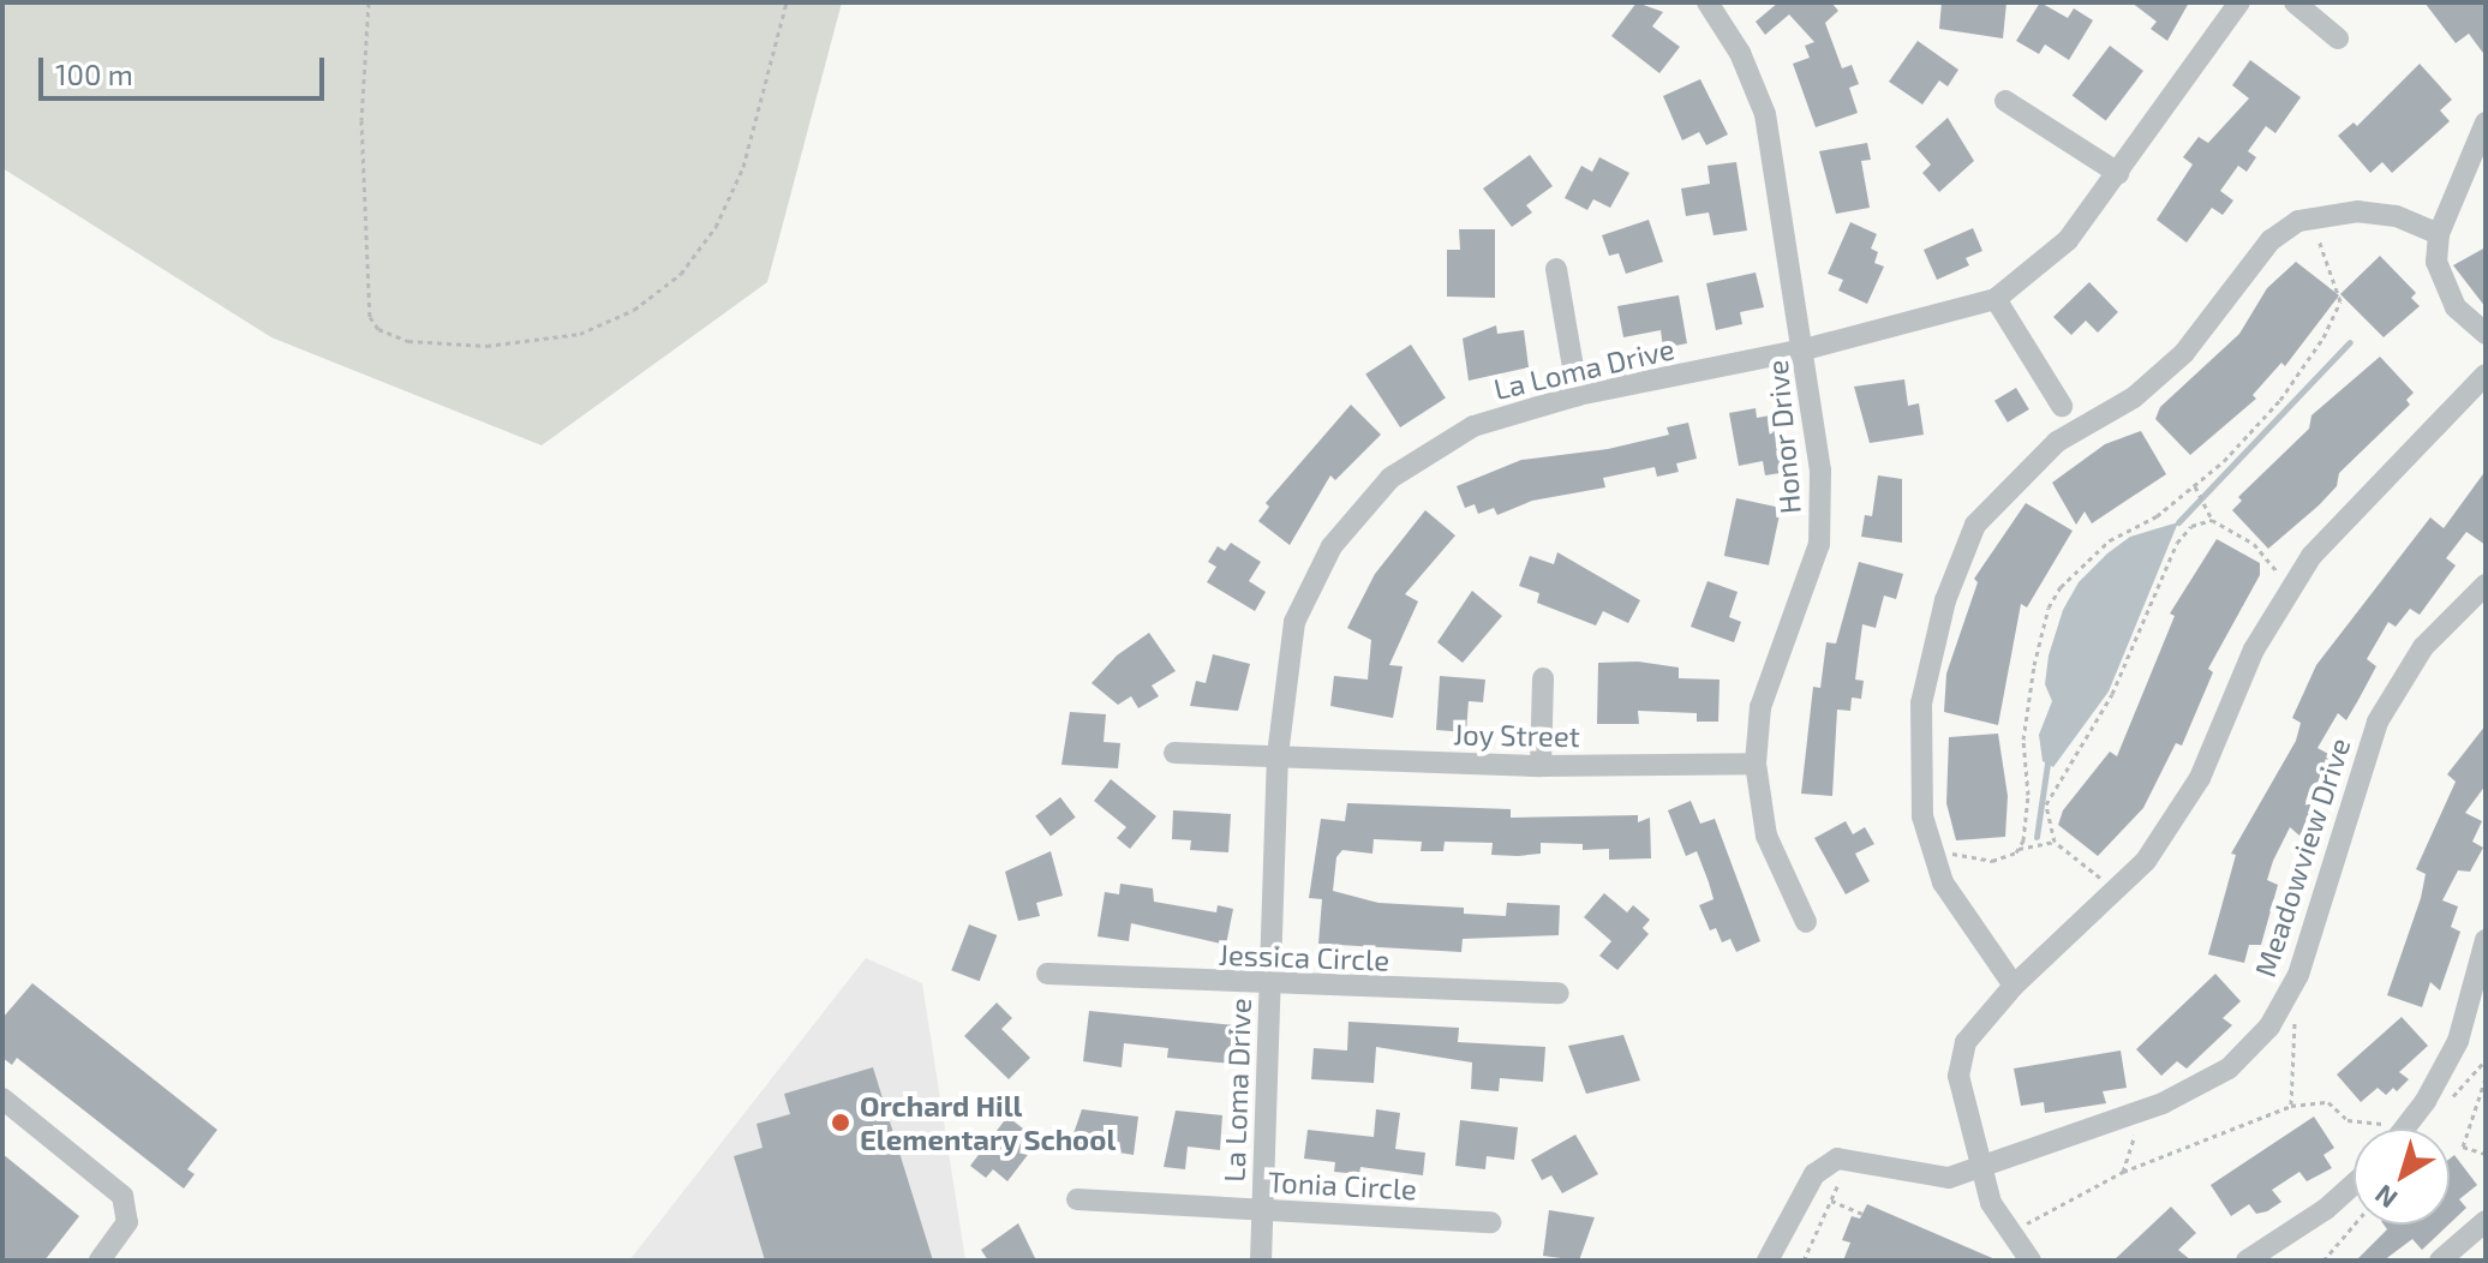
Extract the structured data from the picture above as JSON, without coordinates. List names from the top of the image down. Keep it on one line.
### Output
{"streets":{"street":["La Loma Drive","Honor Drive","Joy Street","Meadowview Drive","Jessica Circle","Tonia Circle"]},"crossings":[["La Loma Drive","Honor Drive"],["La Loma Drive","Joy Street"],["La Loma Drive","Jessica Circle"],["La Loma Drive","Tonia Circle"],["Honor Drive","Joy Street"]],"places":["Orchard Hill Elementary School"],"scale_bar":"100 m","north":"bottom left"}
